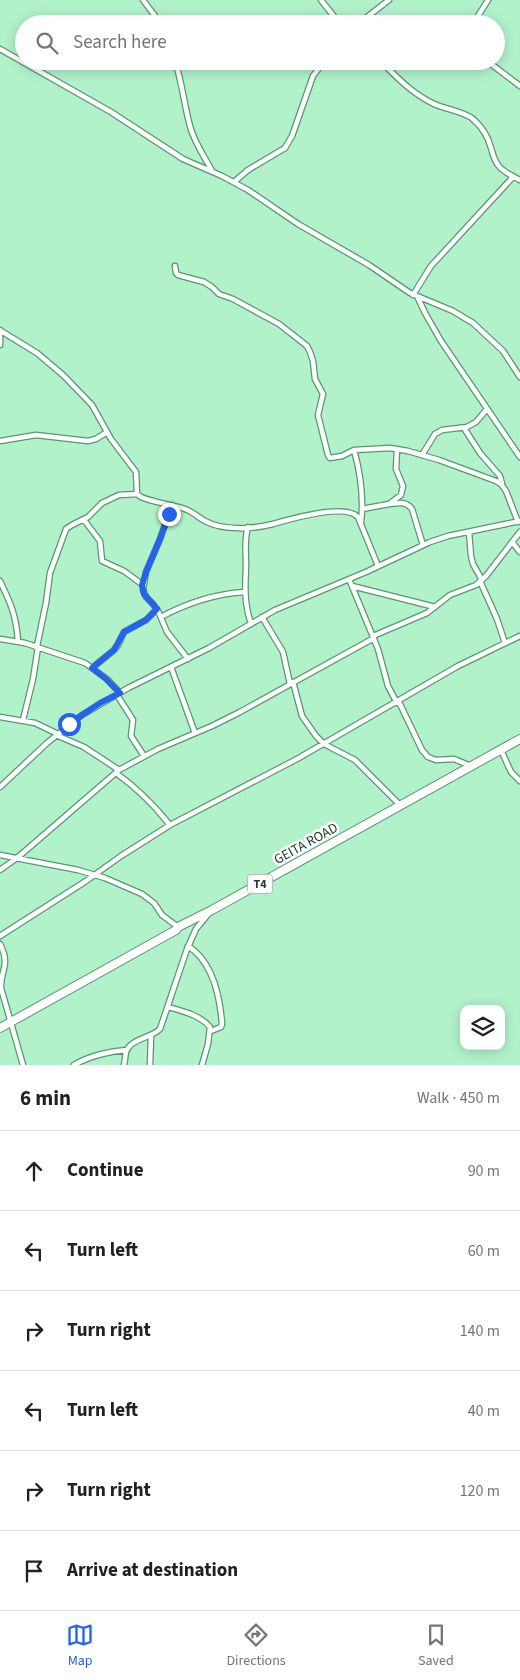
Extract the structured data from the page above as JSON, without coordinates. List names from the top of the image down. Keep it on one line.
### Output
{"streets":{"highway":["GEITA ROAD","T4"]},"page":{"search":"Search here","heading":["6 min","Walk · 450 m"],"list":[["Continue","90 m"],["Turn left","60 m"],["Turn right","140 m"],["Turn left","40 m"],["Turn right","120 m"],"Arrive at destination"],"nav":["Map","Directions","Saved"]}}
